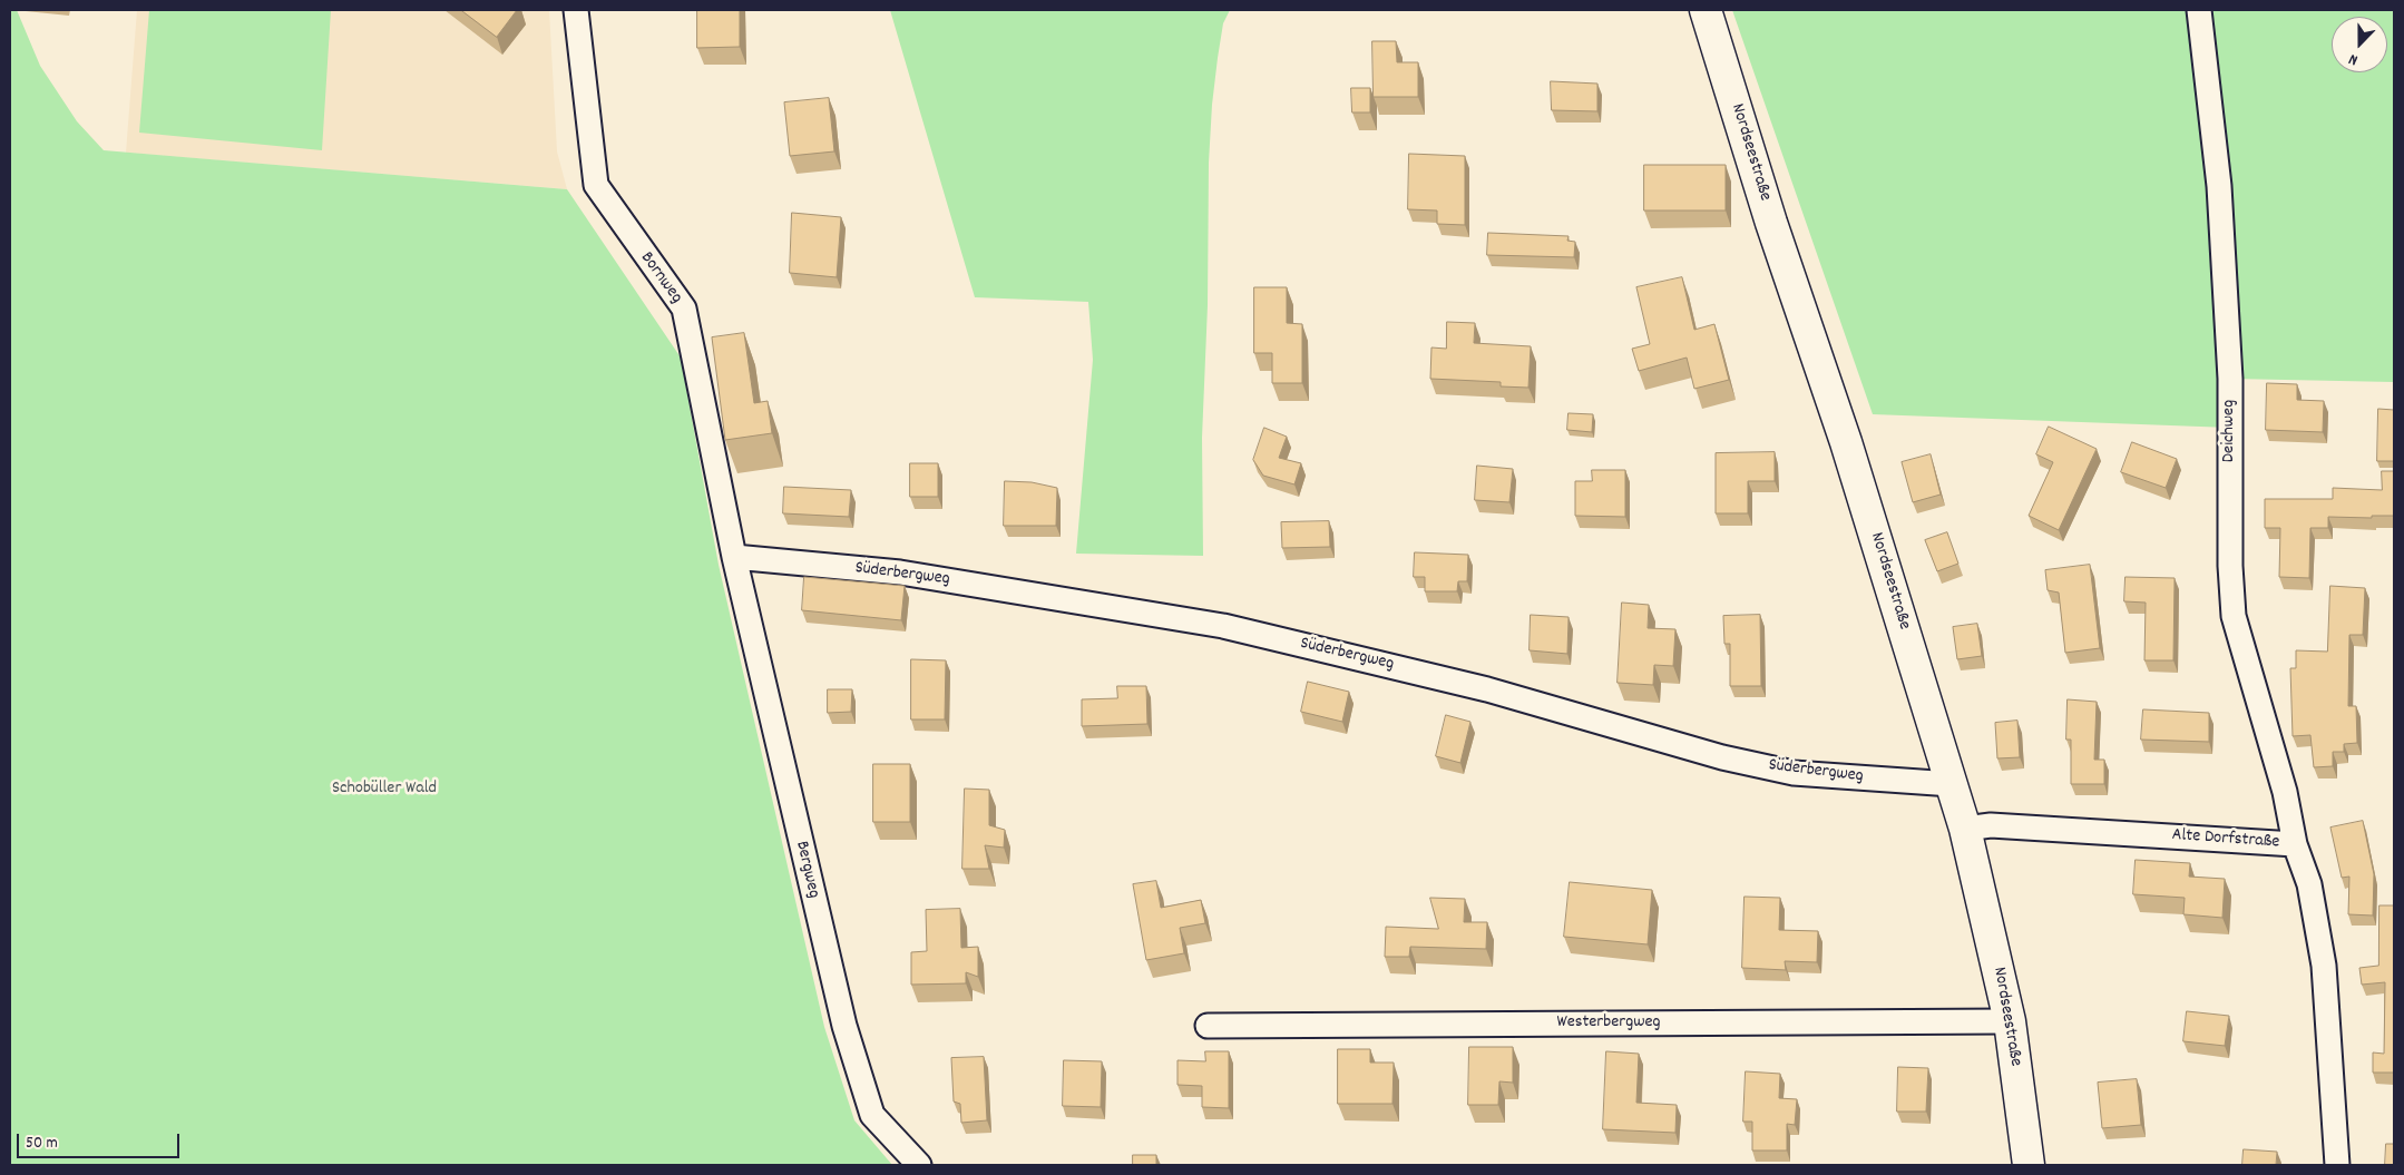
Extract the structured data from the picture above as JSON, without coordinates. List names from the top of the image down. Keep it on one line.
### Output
{"streets":{"main road":["Nordseestraße"],"street":["Bornweg","Deichweg","Süderbergweg","Alte Dorfstraße","Bergweg","Westerbergweg"]},"crossings":[["Nordseestraße","Süderbergweg"],["Nordseestraße","Alte Dorfstraße"],["Nordseestraße","Westerbergweg"],["Bornweg","Süderbergweg"],["Bornweg","Bergweg"],["Deichweg","Alte Dorfstraße"],["Süderbergweg","Bergweg"]],"parks":["Schobüller Wald"],"scale_bar":"50 m","north":"bottom"}
